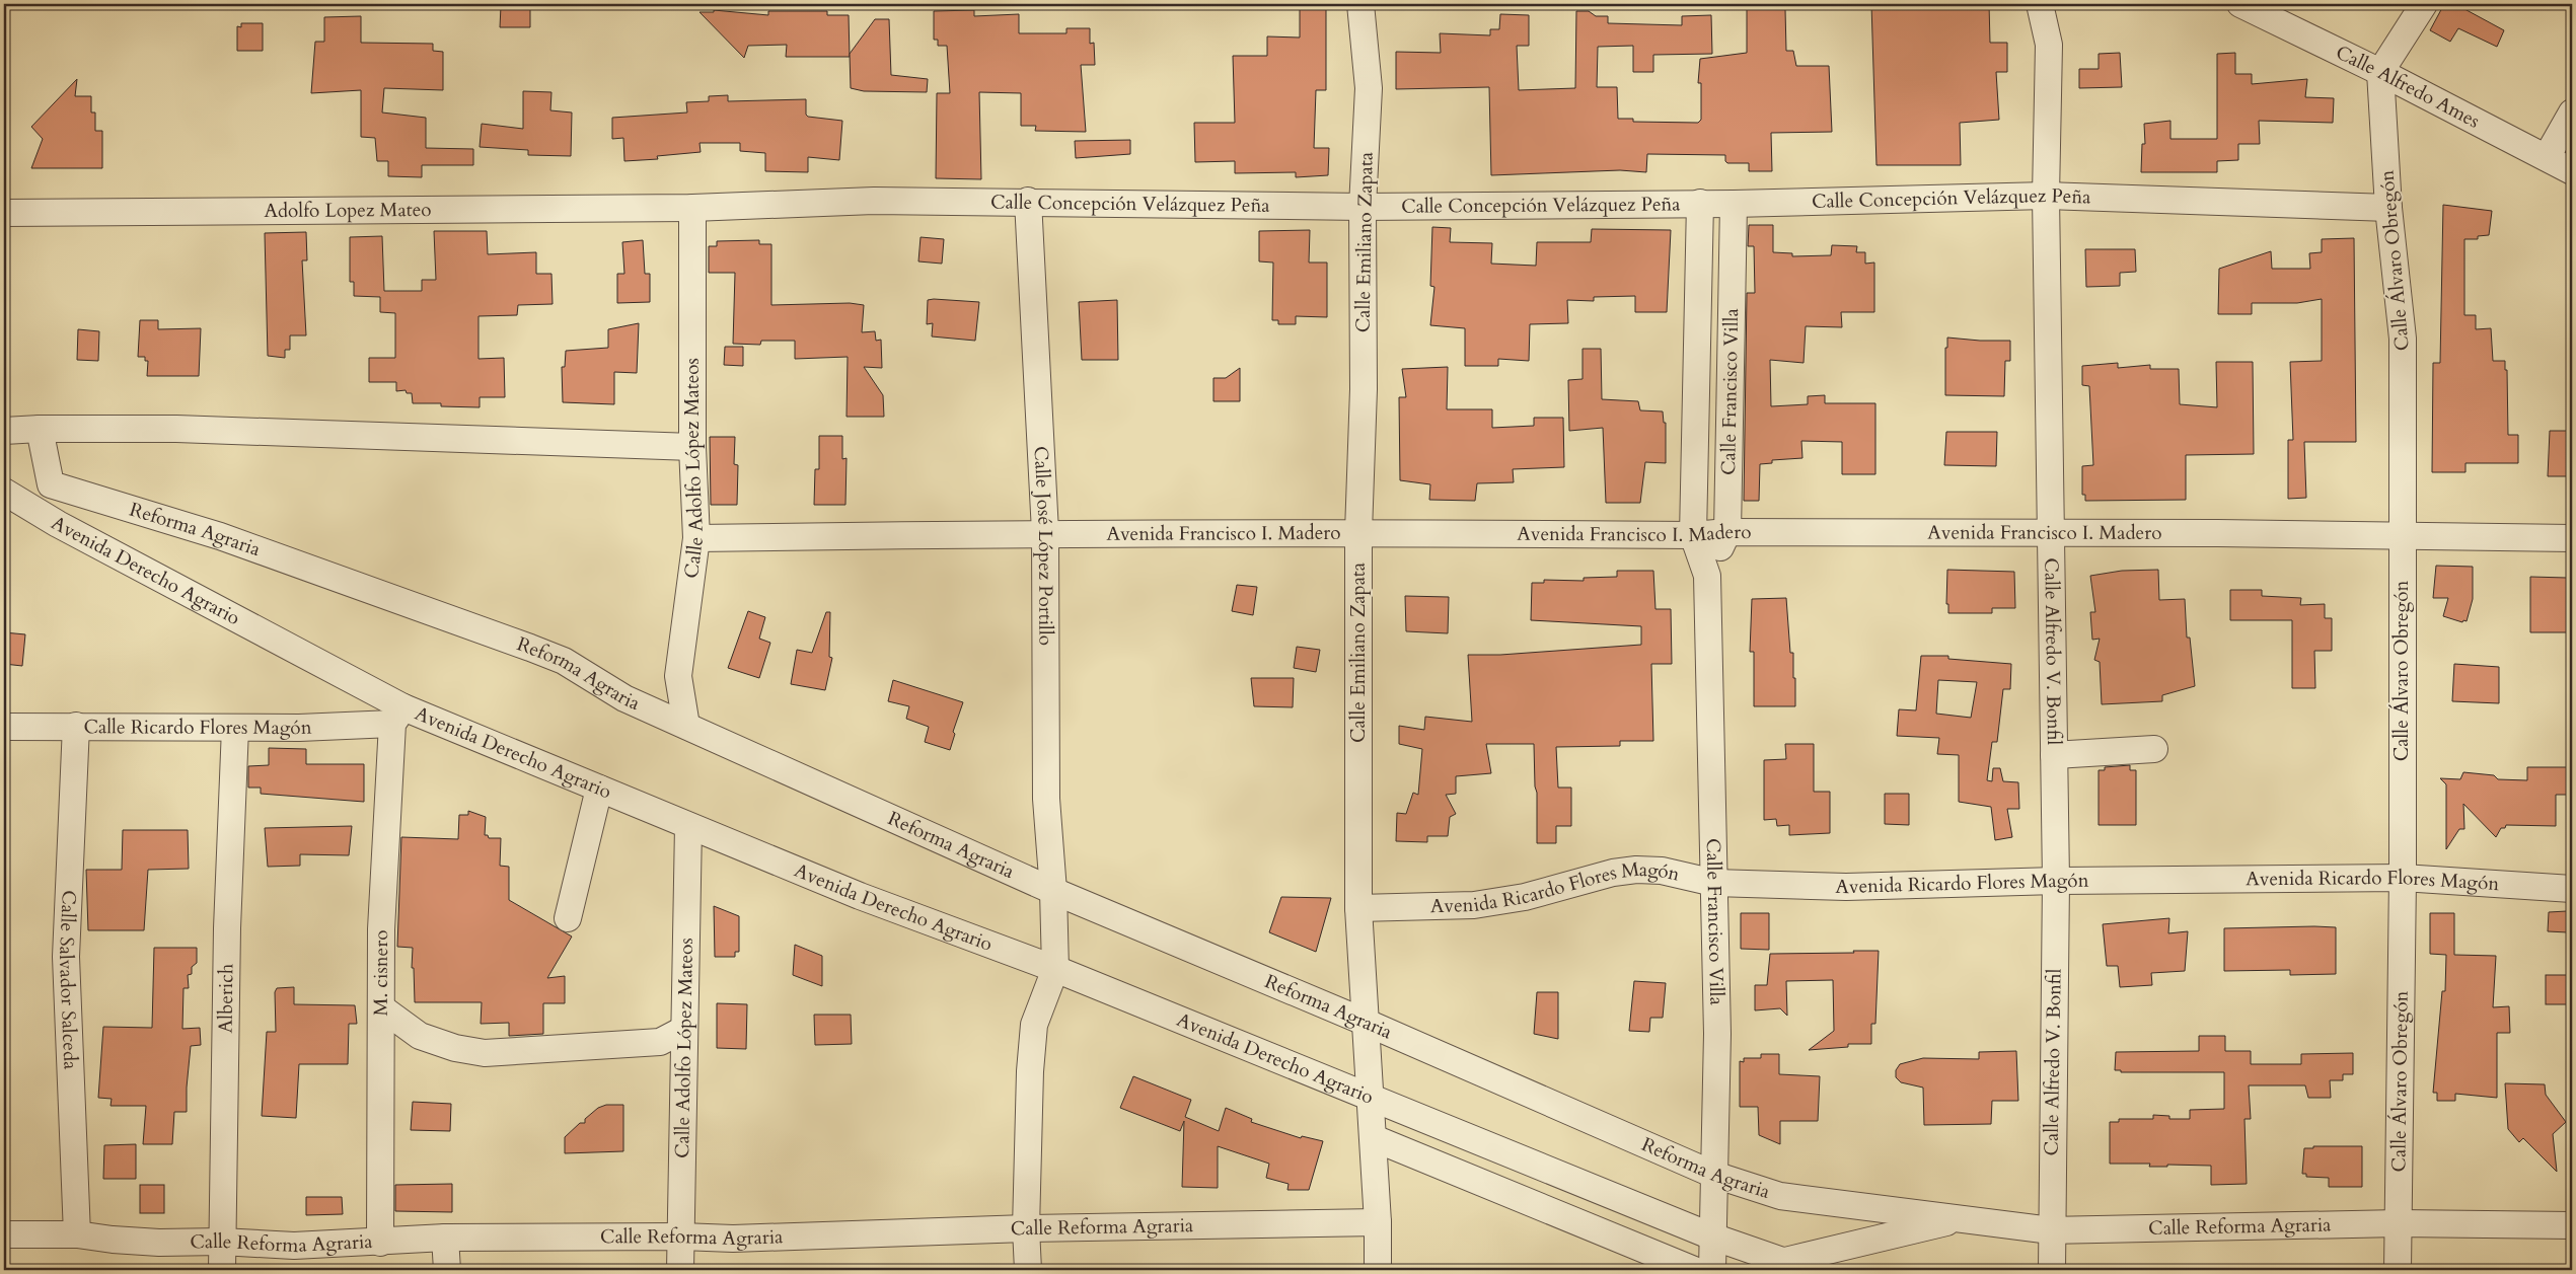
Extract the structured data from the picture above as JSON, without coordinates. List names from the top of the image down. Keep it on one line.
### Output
{"streets":{"street":["Calle Alfredo Ames","Calle Concepción Velázquez Peña","Adolfo Lopez Mateo","Calle Emiliano Zapata","Calle Álvaro Obregón","Calle Francisco Villa","Calle Adolfo López Mateos","Reforma Agraria","Avenida Francisco I. Madero","Calle José López Portillo","Avenida Derecho Agrario","Calle Alfredo V. Bonfil","Calle Ricardo Flores Magón","Avenida Ricardo Flores Magón","M. cisnero","Calle Salvador Salceda","Alberich","Calle Reforma Agraria"]},"crossings":[["Calle Alfredo Ames","Calle Álvaro Obregón"],["Calle Concepción Velázquez Peña","Adolfo Lopez Mateo"],["Calle Concepción Velázquez Peña","Calle Emiliano Zapata"],["Calle Concepción Velázquez Peña","Calle Álvaro Obregón"],["Calle Concepción Velázquez Peña","Calle Francisco Villa"],["Calle Concepción Velázquez Peña","Calle Adolfo López Mateos"],["Calle Concepción Velázquez Peña","Calle José López Portillo"],["Calle Concepción Velázquez Peña","Calle Alfredo V. Bonfil"],["Adolfo Lopez Mateo","Calle Adolfo López Mateos"],["Calle Emiliano Zapata","Reforma Agraria"],["Calle Emiliano Zapata","Avenida Francisco I. Madero"],["Calle Emiliano Zapata","Avenida Derecho Agrario"],["Calle Emiliano Zapata","Avenida Ricardo Flores Magón"],["Calle Emiliano Zapata","Calle Reforma Agraria"],["Calle Álvaro Obregón","Avenida Francisco I. Madero"],["Calle Álvaro Obregón","Avenida Ricardo Flores Magón"],["Calle Álvaro Obregón","Calle Reforma Agraria"],["Calle Francisco Villa","Reforma Agraria"],["Calle Francisco Villa","Avenida Francisco I. Madero"],["Calle Francisco Villa","Avenida Derecho Agrario"],["Calle Francisco Villa","Avenida Ricardo Flores Magón"],["Calle Adolfo López Mateos","Reforma Agraria"],["Calle Adolfo López Mateos","Avenida Francisco I. Madero"],["Calle Adolfo López Mateos","Avenida Derecho Agrario"],["Calle Adolfo López Mateos","Calle Reforma Agraria"],["Reforma Agraria","Calle José López Portillo"],["Reforma Agraria","Calle Reforma Agraria"],["Avenida Francisco I. Madero","Calle José López Portillo"],["Avenida Francisco I. Madero","Calle Alfredo V. Bonfil"],["Calle José López Portillo","Avenida Derecho Agrario"],["Avenida Derecho Agrario","Calle Ricardo Flores Magón"],["Avenida Derecho Agrario","M. cisnero"],["Calle Alfredo V. Bonfil","Avenida Ricardo Flores Magón"],["Calle Alfredo V. Bonfil","Calle Reforma Agraria"],["Calle Ricardo Flores Magón","M. cisnero"],["Calle Ricardo Flores Magón","Calle Salvador Salceda"],["Calle Ricardo Flores Magón","Alberich"],["M. cisnero","Calle Reforma Agraria"],["Calle Salvador Salceda","Calle Reforma Agraria"],["Alberich","Calle Reforma Agraria"]]}
